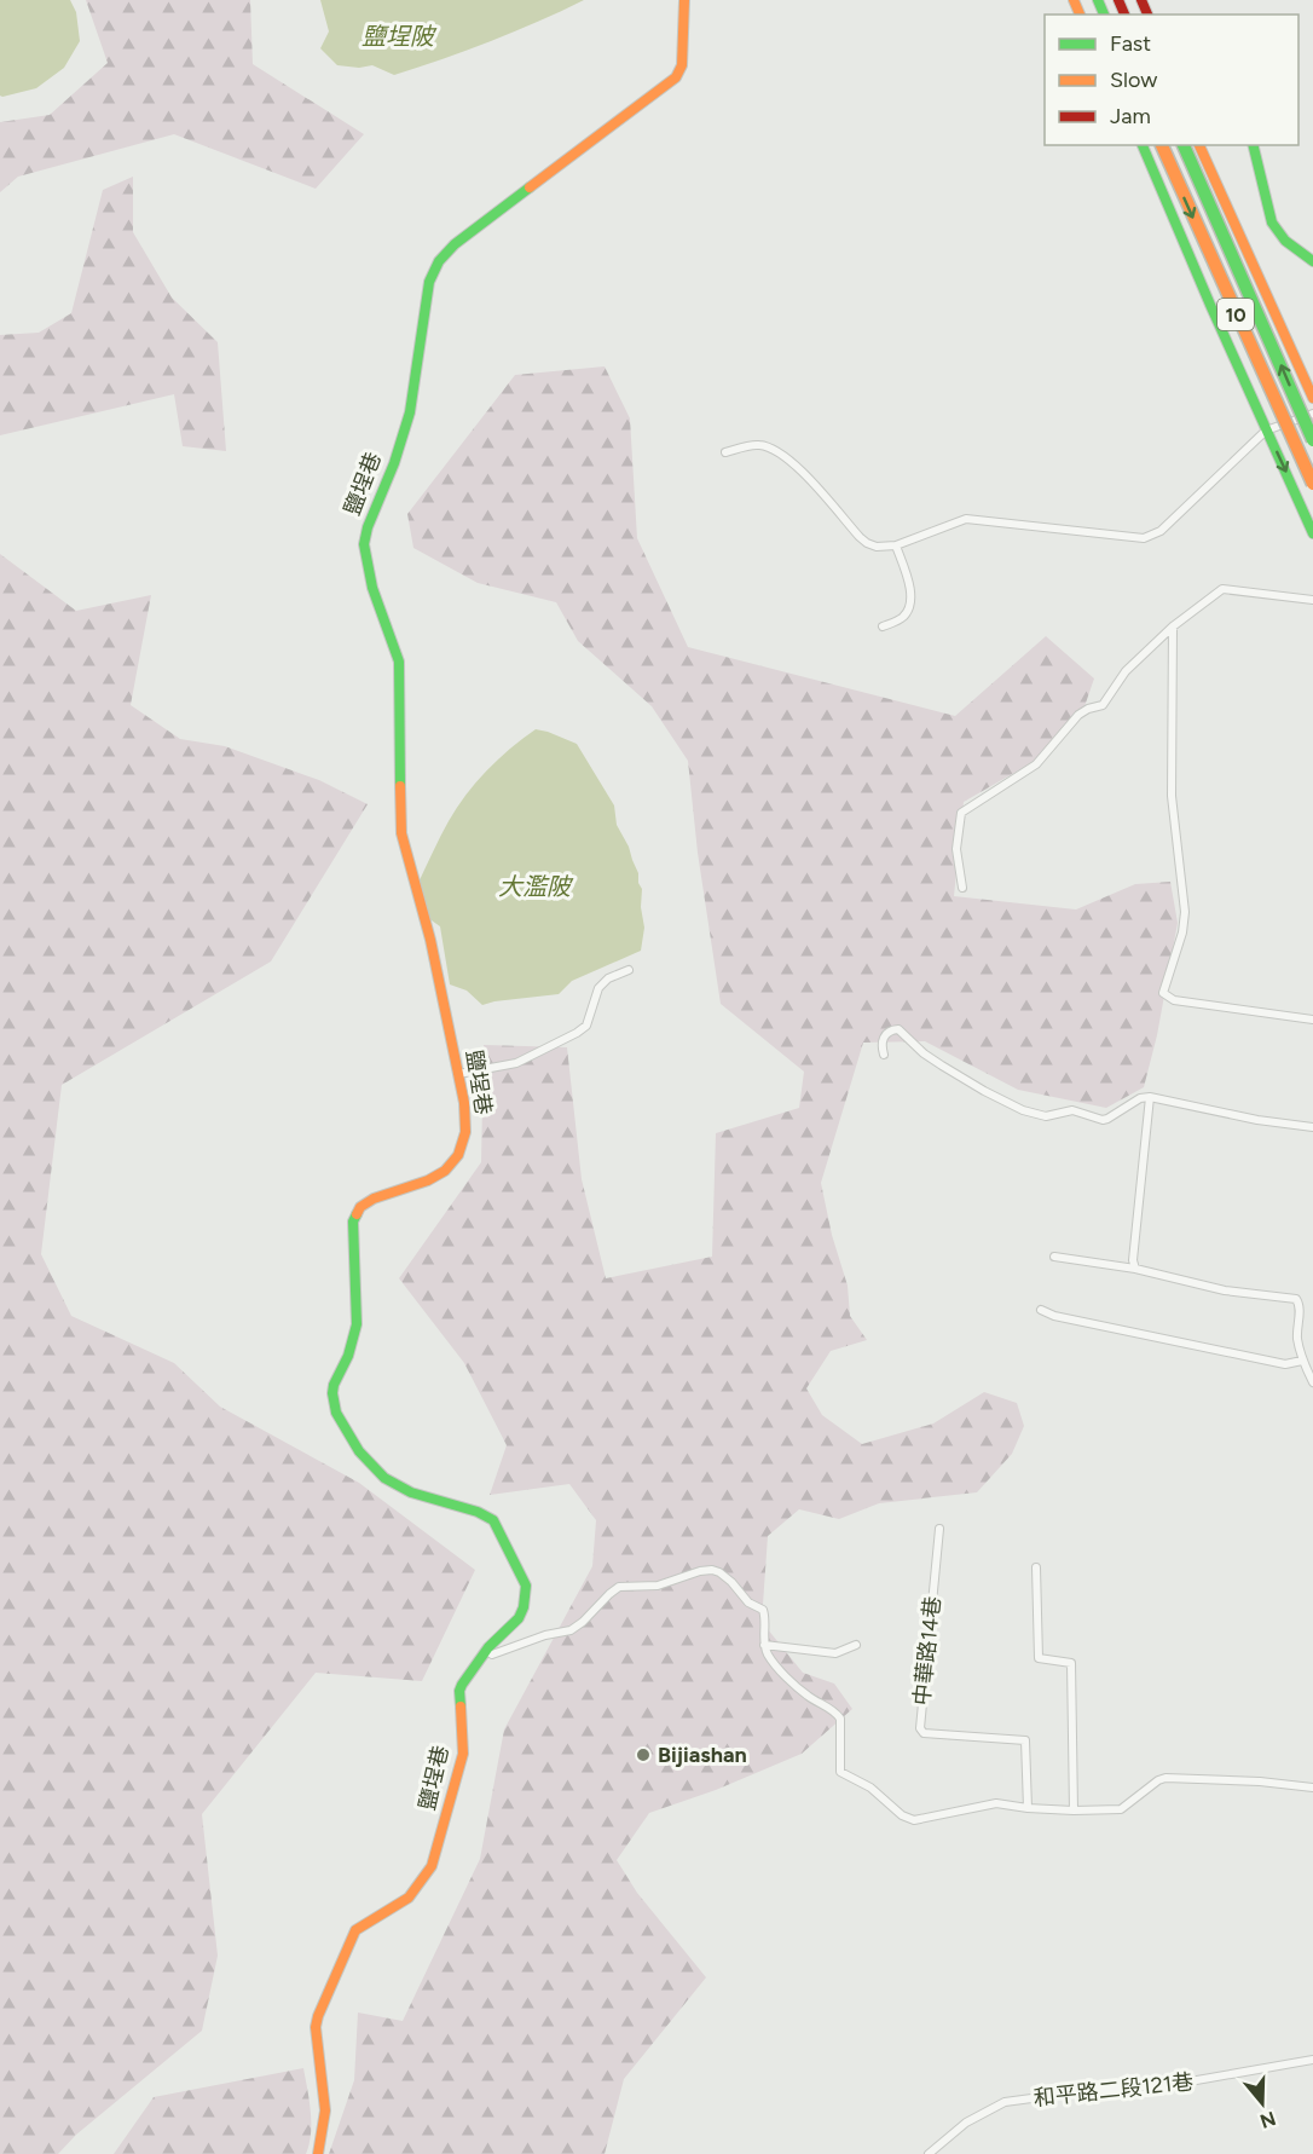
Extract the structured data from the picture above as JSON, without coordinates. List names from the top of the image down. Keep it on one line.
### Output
{"streets":{"main road":["10","鹽埕巷"],"street":["中華路14巷","和平路二段121巷"]},"water":["鹽埕陂","大濫陂"],"places":["Bijiashan"],"legend":["Fast","Slow","Jam"],"north":"bottom"}
